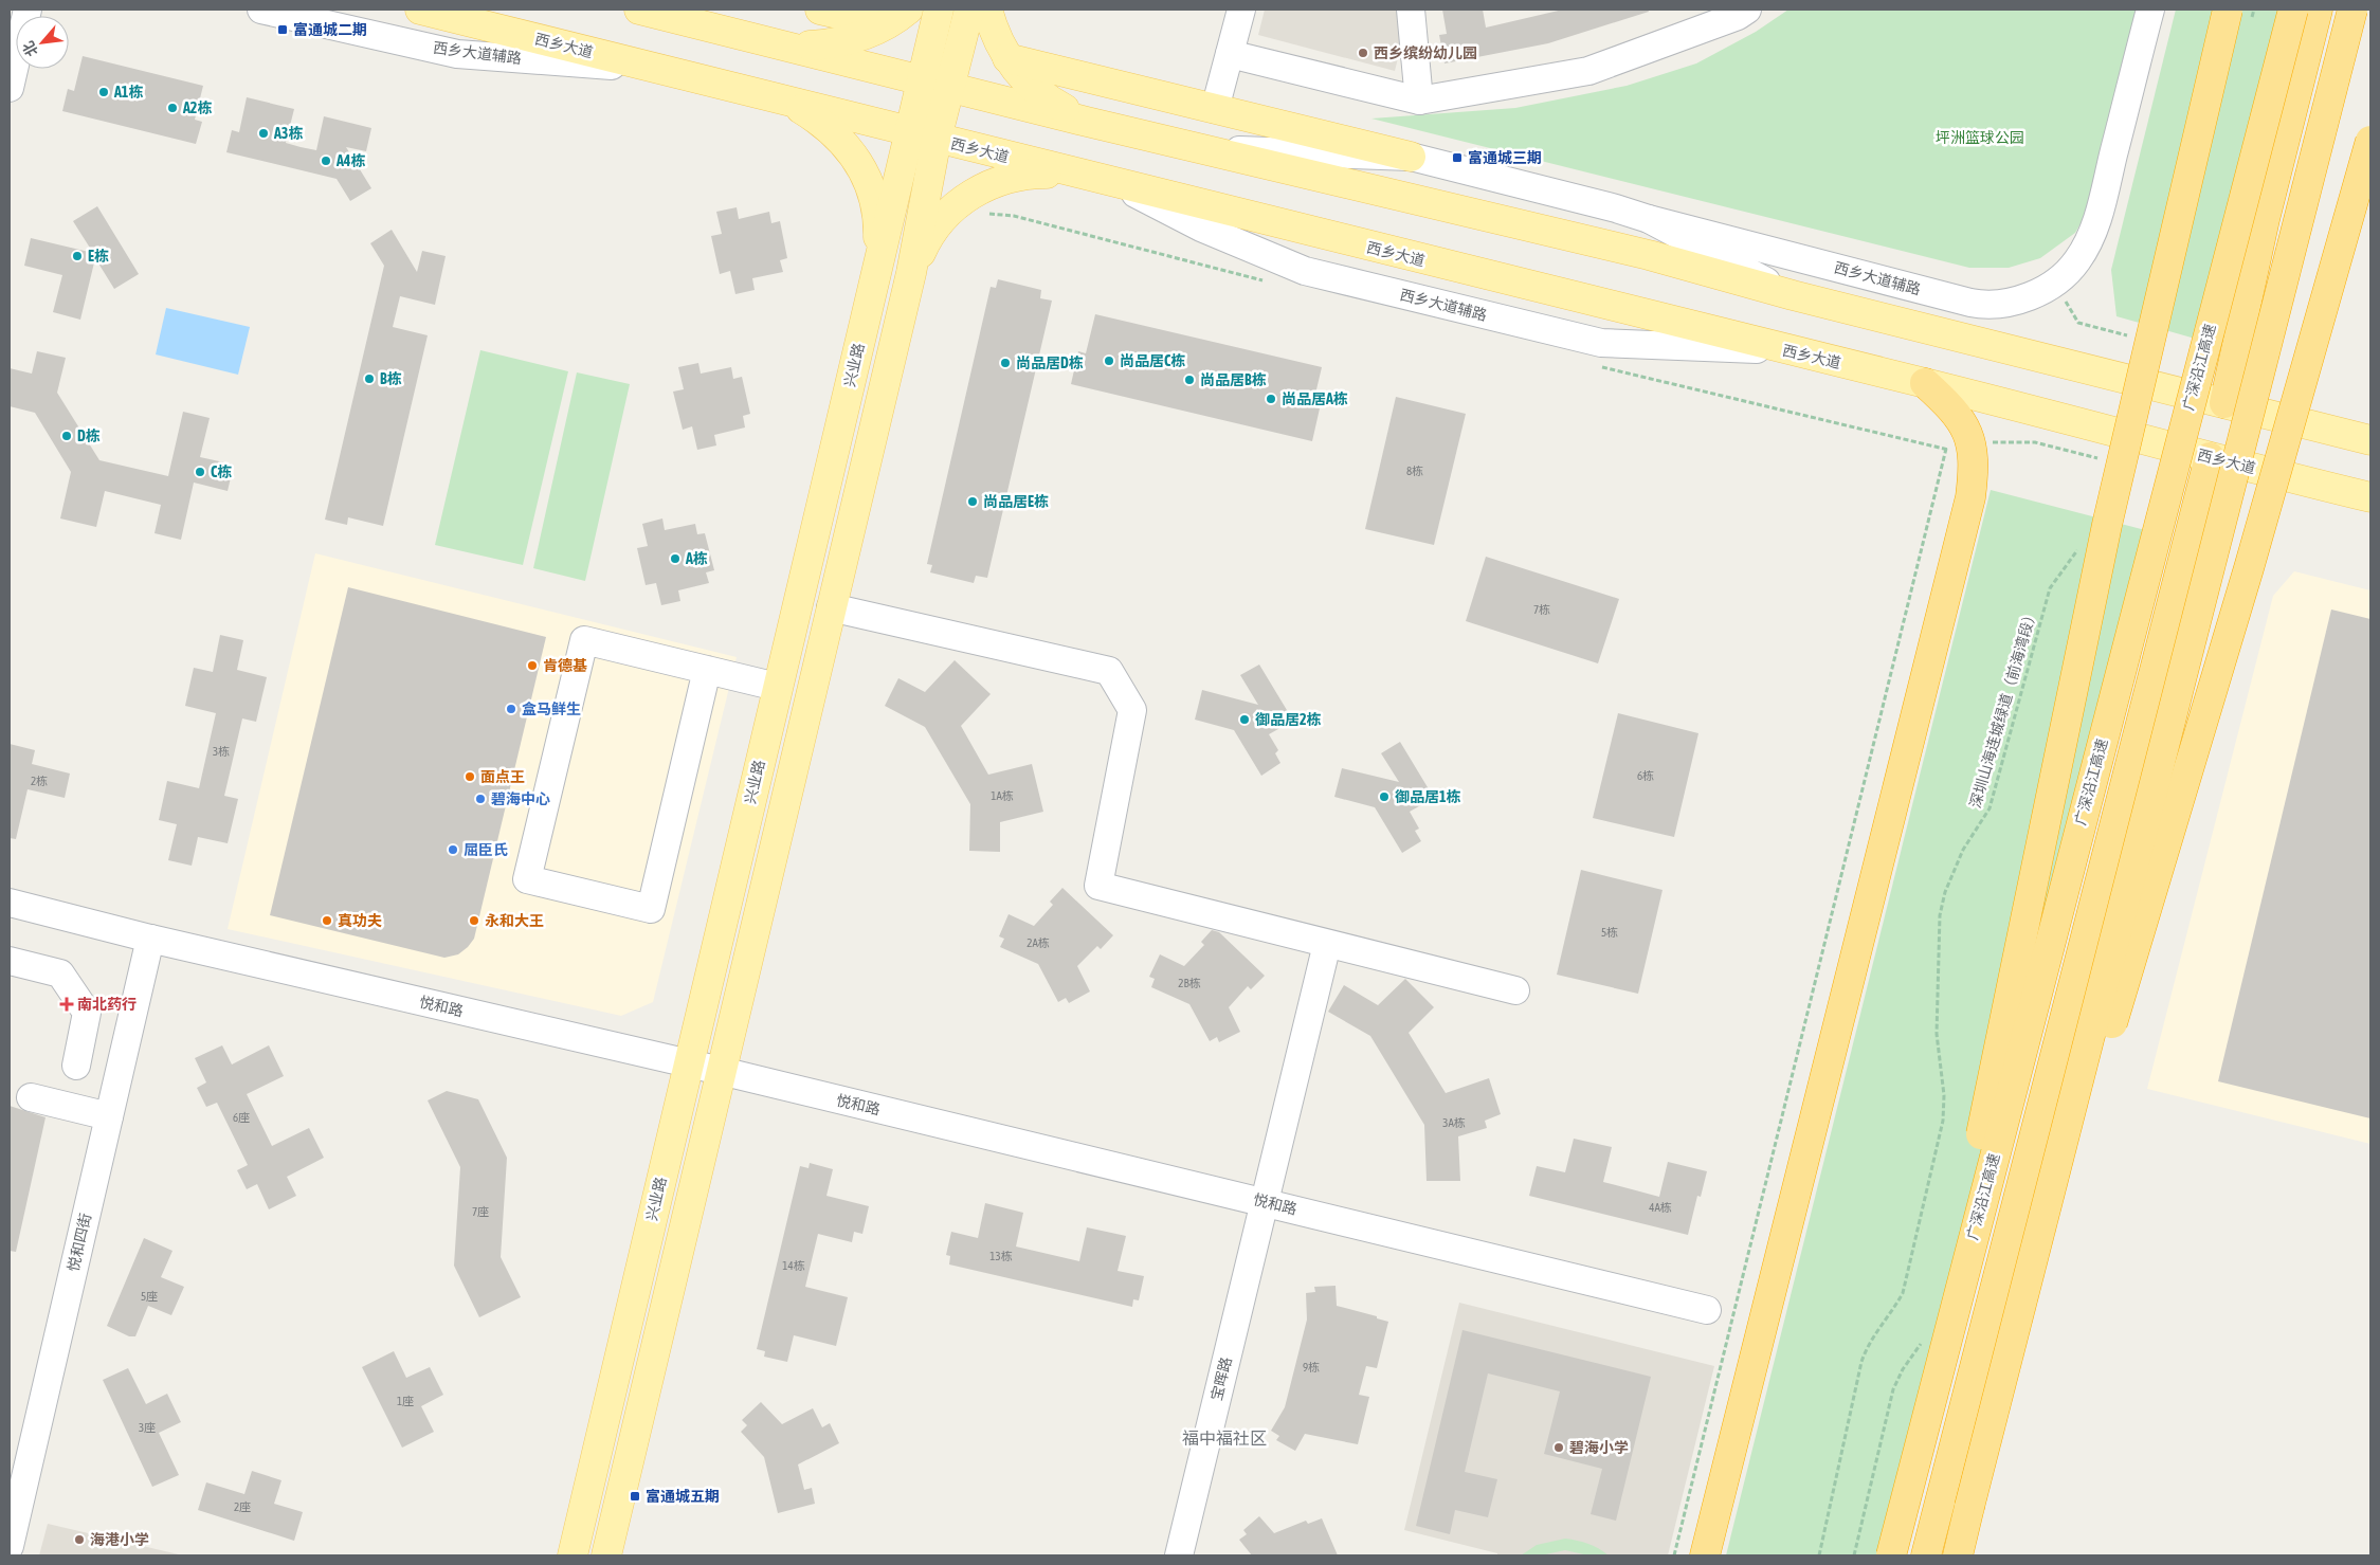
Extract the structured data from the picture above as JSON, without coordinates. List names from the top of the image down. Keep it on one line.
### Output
{"streets":{"highway":["广深沿江高速"],"main road":["西乡大道","兴业路"],"street":["西乡大道辅路","悦和路","悦和四街","宝晖路"],"path":["深圳山海连城绿道（前海湾段）"]},"crossings":[["西乡大道","西乡大道辅路"],["西乡大道","兴业路"],["兴业路","悦和路"],["悦和路","悦和四街"],["悦和路","宝晖路"]],"districts":["福中福社区"],"parks":["坪洲篮球公园"],"places":{"transit":["富通城二期","富通城三期","富通城五期"],"other":["西乡缤纷幼儿园","A1栋","A2栋","A3栋","A4栋","E栋","尚品居C栋","尚品居D栋","B栋","尚品居B栋","尚品居A栋","D栋","C栋","尚品居E栋","A栋","肯德基","盒马鲜生","御品居2栋","面点王","御品居1栋","碧海中心","屈臣氏","真功夫","永和大王","碧海小学","海港小学"],"health":["南北药行"]},"house_numbers":["8栋","7栋","3栋","6栋","2栋","1A栋","5栋","2A栋","2B栋","6座","3A栋","4A栋","7座","13栋","14栋","5座","9栋","1座","3座","2座"],"north":"bottom left"}
